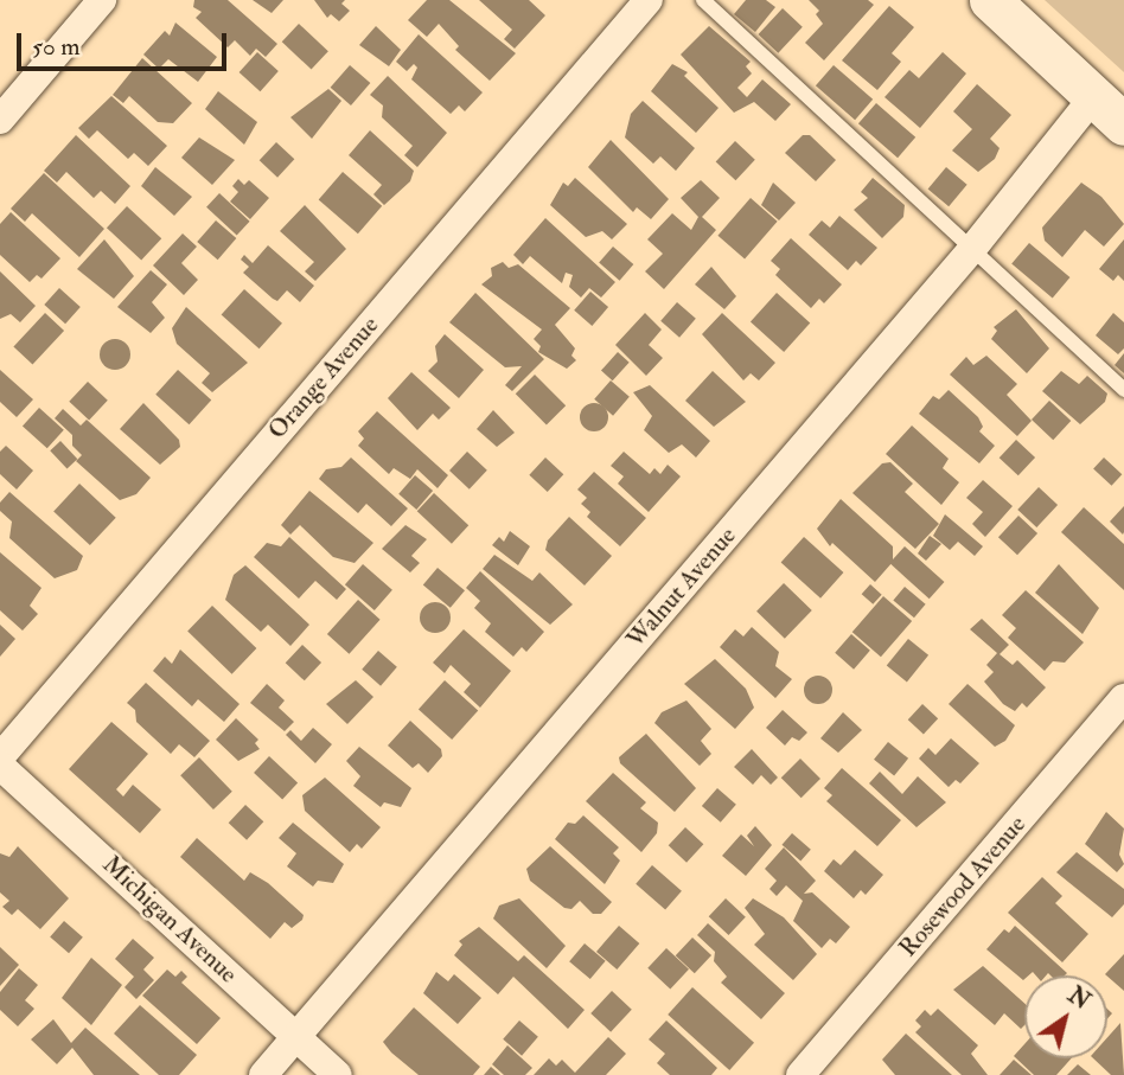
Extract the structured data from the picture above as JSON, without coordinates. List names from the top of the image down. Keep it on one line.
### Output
{"streets":{"street":["Orange Avenue","Walnut Avenue","Rosewood Avenue","Michigan Avenue"]},"crossings":[["Walnut Avenue","Michigan Avenue"]],"scale_bar":"50 m","north":"top right"}
